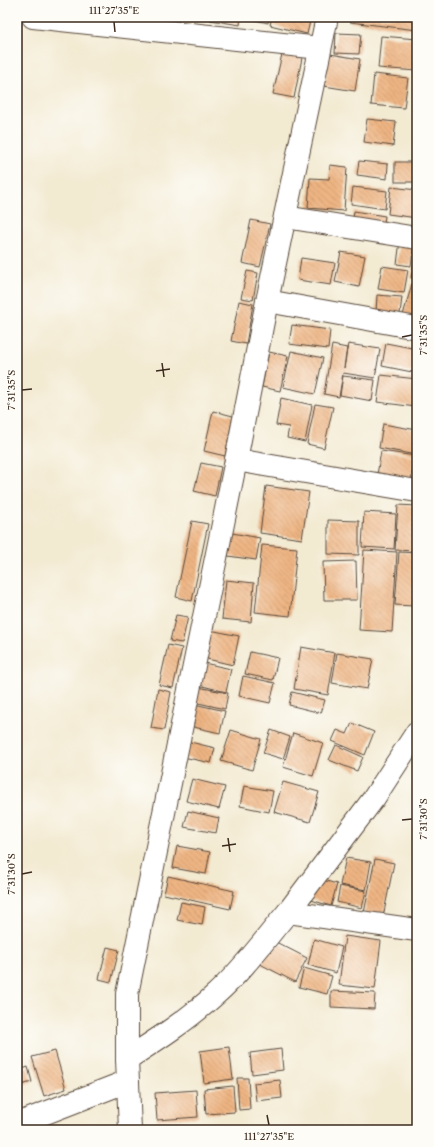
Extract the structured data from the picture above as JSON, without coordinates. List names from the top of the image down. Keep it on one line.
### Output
{"coordinates":["111°27'35\"E","7°31'35\"S","7°31'30\"S"]}
